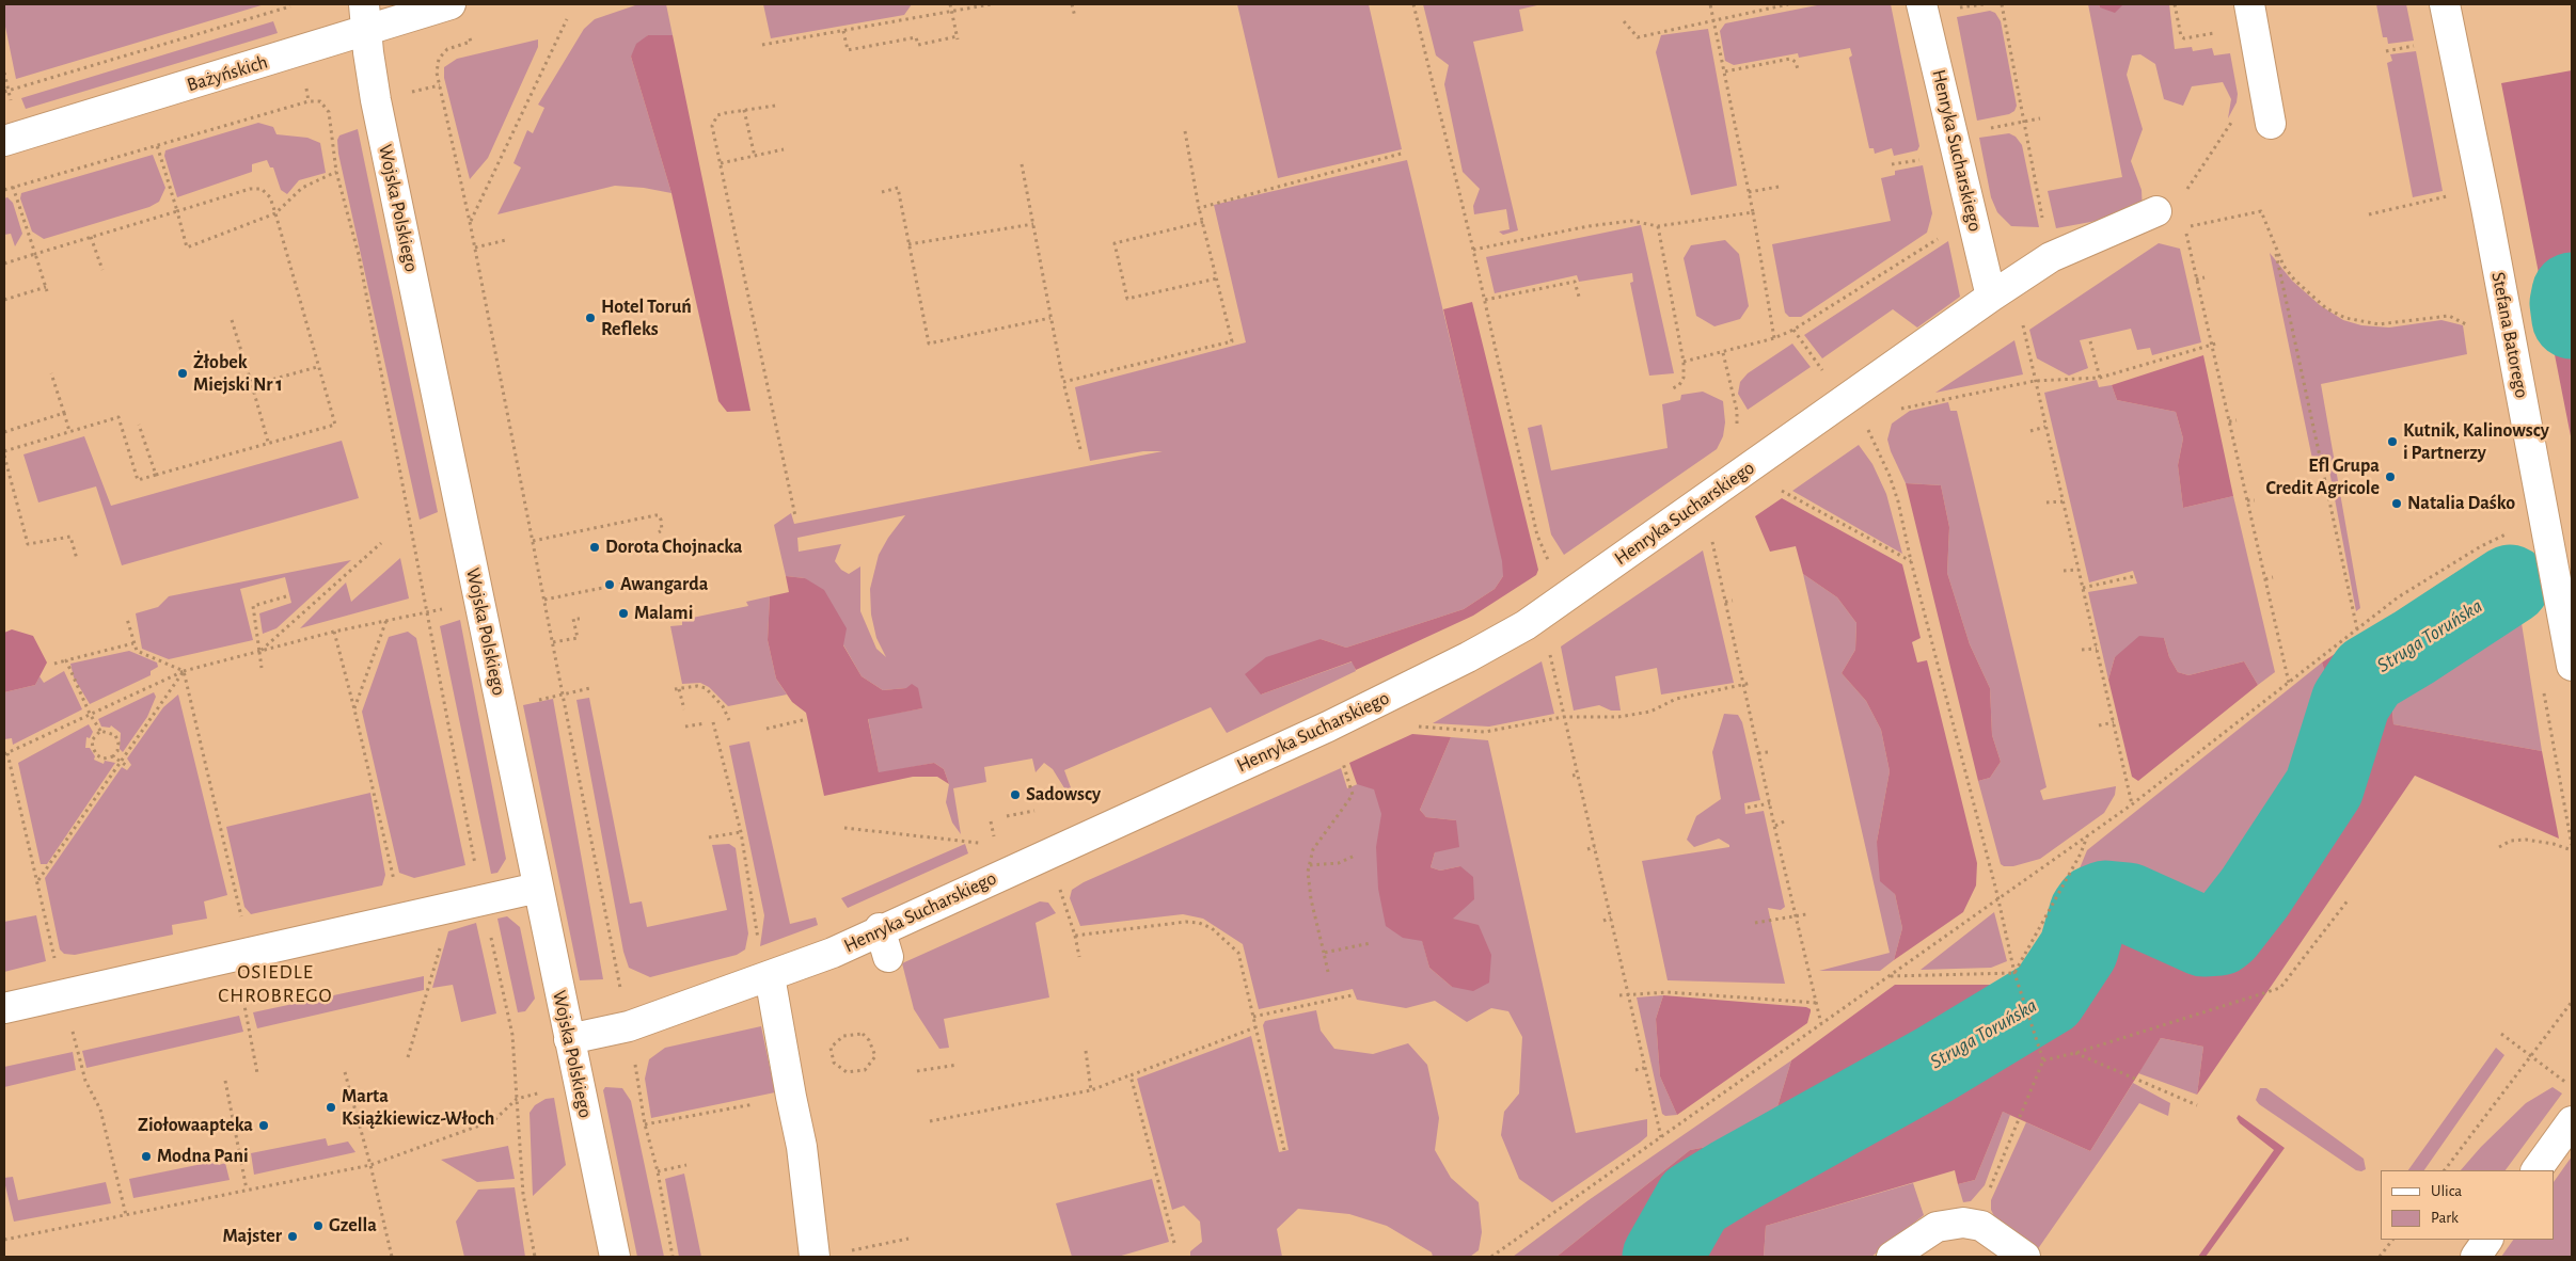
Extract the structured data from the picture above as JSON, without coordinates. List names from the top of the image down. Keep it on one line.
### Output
{"streets":{"street":["Bażyńskich","Henryka Sucharskiego","Wojska Polskiego","Stefana Batorego"]},"crossings":[["Bażyńskich","Wojska Polskiego"],["Henryka Sucharskiego","Wojska Polskiego"]],"districts":["OSIEDLE CHROBREGO"],"water":["Struga Toruńska"],"places":["Hotel Toruń Refleks","Żłobek Miejski Nr 1","Kutnik, Kalinowscy i Partnerzy","Efl Grupa Credit Agricole","Natalia Daśko","Dorota Chojnacka","Awangarda","Malami","Sadowscy","Marta Książkiewicz-Włoch","Ziołowaapteka","Modna Pani","Gzella","Majster"],"legend":["Ulica","Park"]}
